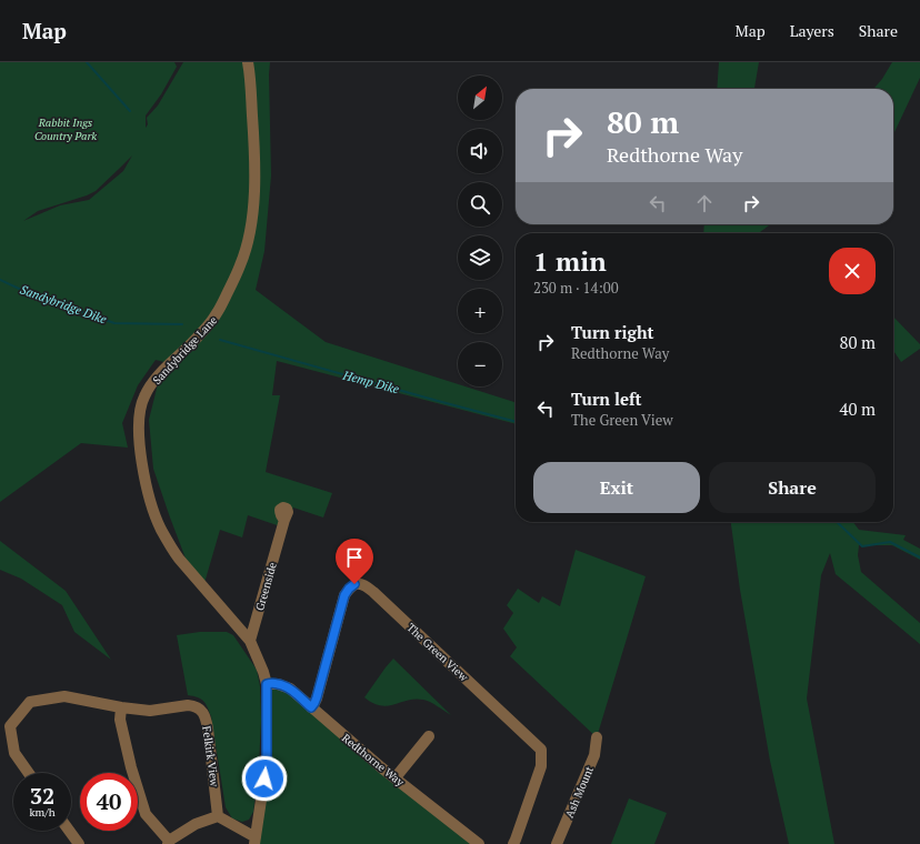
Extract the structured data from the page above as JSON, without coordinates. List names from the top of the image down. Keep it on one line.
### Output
{"streets":{"street":["Sandybridge Lane","Greenside","The Green View","Felkirk View","Redthorne Way","Ash Mount"]},"crossings":[["Sandybridge Lane","Greenside"],["Sandybridge Lane","Redthorne Way"],["The Green View","Redthorne Way"]],"water":["Sandybridge Dike","Hemp Dike"],"parks":["Rabbit Ings Country Park"],"north":"top right","page":{"header":"Map","nav":["Map","Layers","Share"],"map_buttons":["+","−"],"turn":["80 m","Redthorne Way"],"heading":["1 min","230 m · 14:00"],"list":[{"name":"Turn right","note":"Redthorne Way","value":"80 m"},{"name":"Turn left","note":"The Green View","value":"40 m"}],"buttons":["Exit","Share"],"speed":"32 km/h","limit":"40"}}
